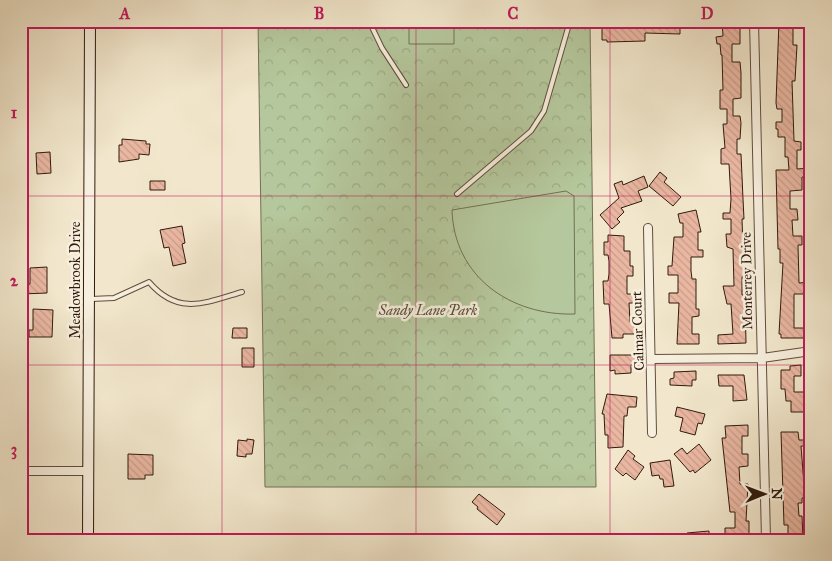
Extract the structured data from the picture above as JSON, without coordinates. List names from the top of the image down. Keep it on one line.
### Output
{"streets":{"main road":["Meadowbrook Drive"],"street":["Monterrey Drive","Calmar Court"]},"parks":["Sandy Lane Park"],"north":"right","grid":{"columns":["A","B","C","D"],"rows":["1","2","3"]}}
